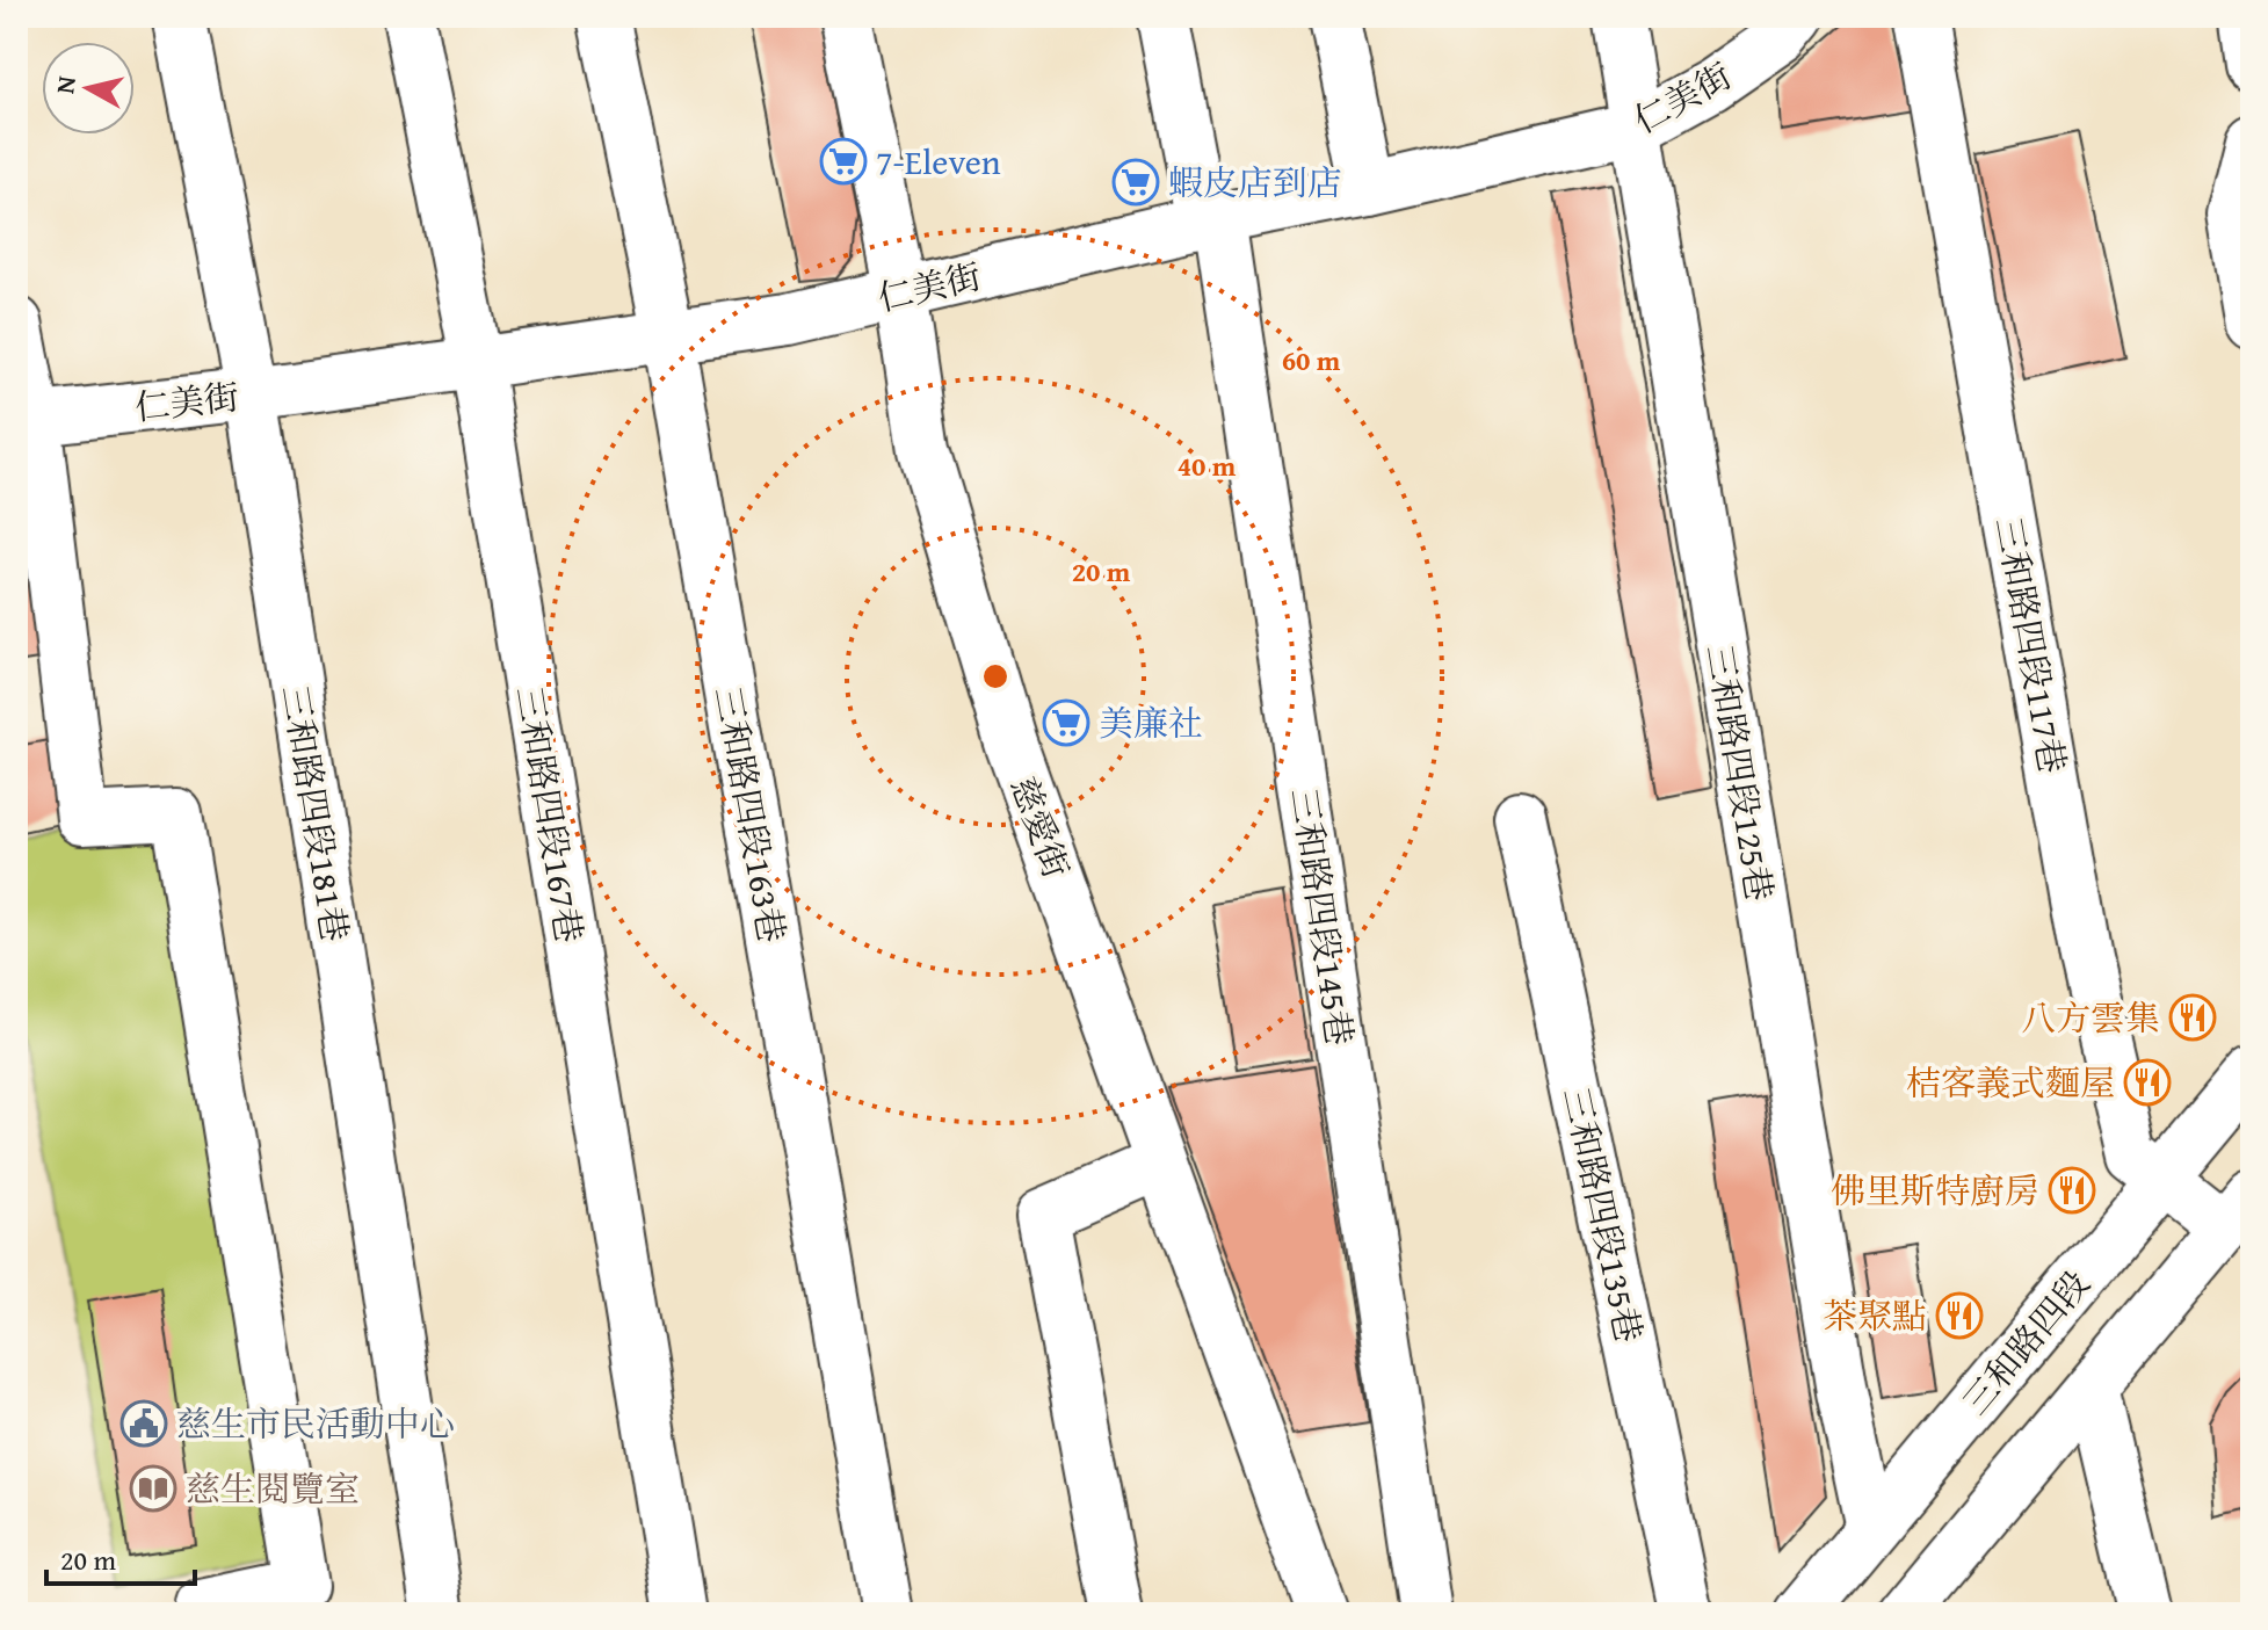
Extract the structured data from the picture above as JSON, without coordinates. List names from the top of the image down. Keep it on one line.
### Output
{"streets":{"street":["仁美街","三和路四段117巷","三和路四段125巷","三和路四段181巷","三和路四段167巷","三和路四段163巷","慈愛街","三和路四段145巷","三和路四段135巷","三和路四段"]},"crossings":[["仁美街","三和路四段125巷"],["仁美街","三和路四段181巷"],["仁美街","三和路四段167巷"],["仁美街","三和路四段163巷"],["仁美街","慈愛街"],["仁美街","三和路四段145巷"],["三和路四段117巷","三和路四段"],["三和路四段125巷","三和路四段"]],"places":{"supermarket":["7-Eleven","蝦皮店到店","美廉社"],"restaurant":["八方雲集","桔客義式麵屋","佛里斯特廚房","茶聚點"],"public building":["慈生市民活動中心"],"library":["慈生閱覽室"]},"scale_bar":"20 m","north":"left","rings":["60 m","40 m","20 m"]}
